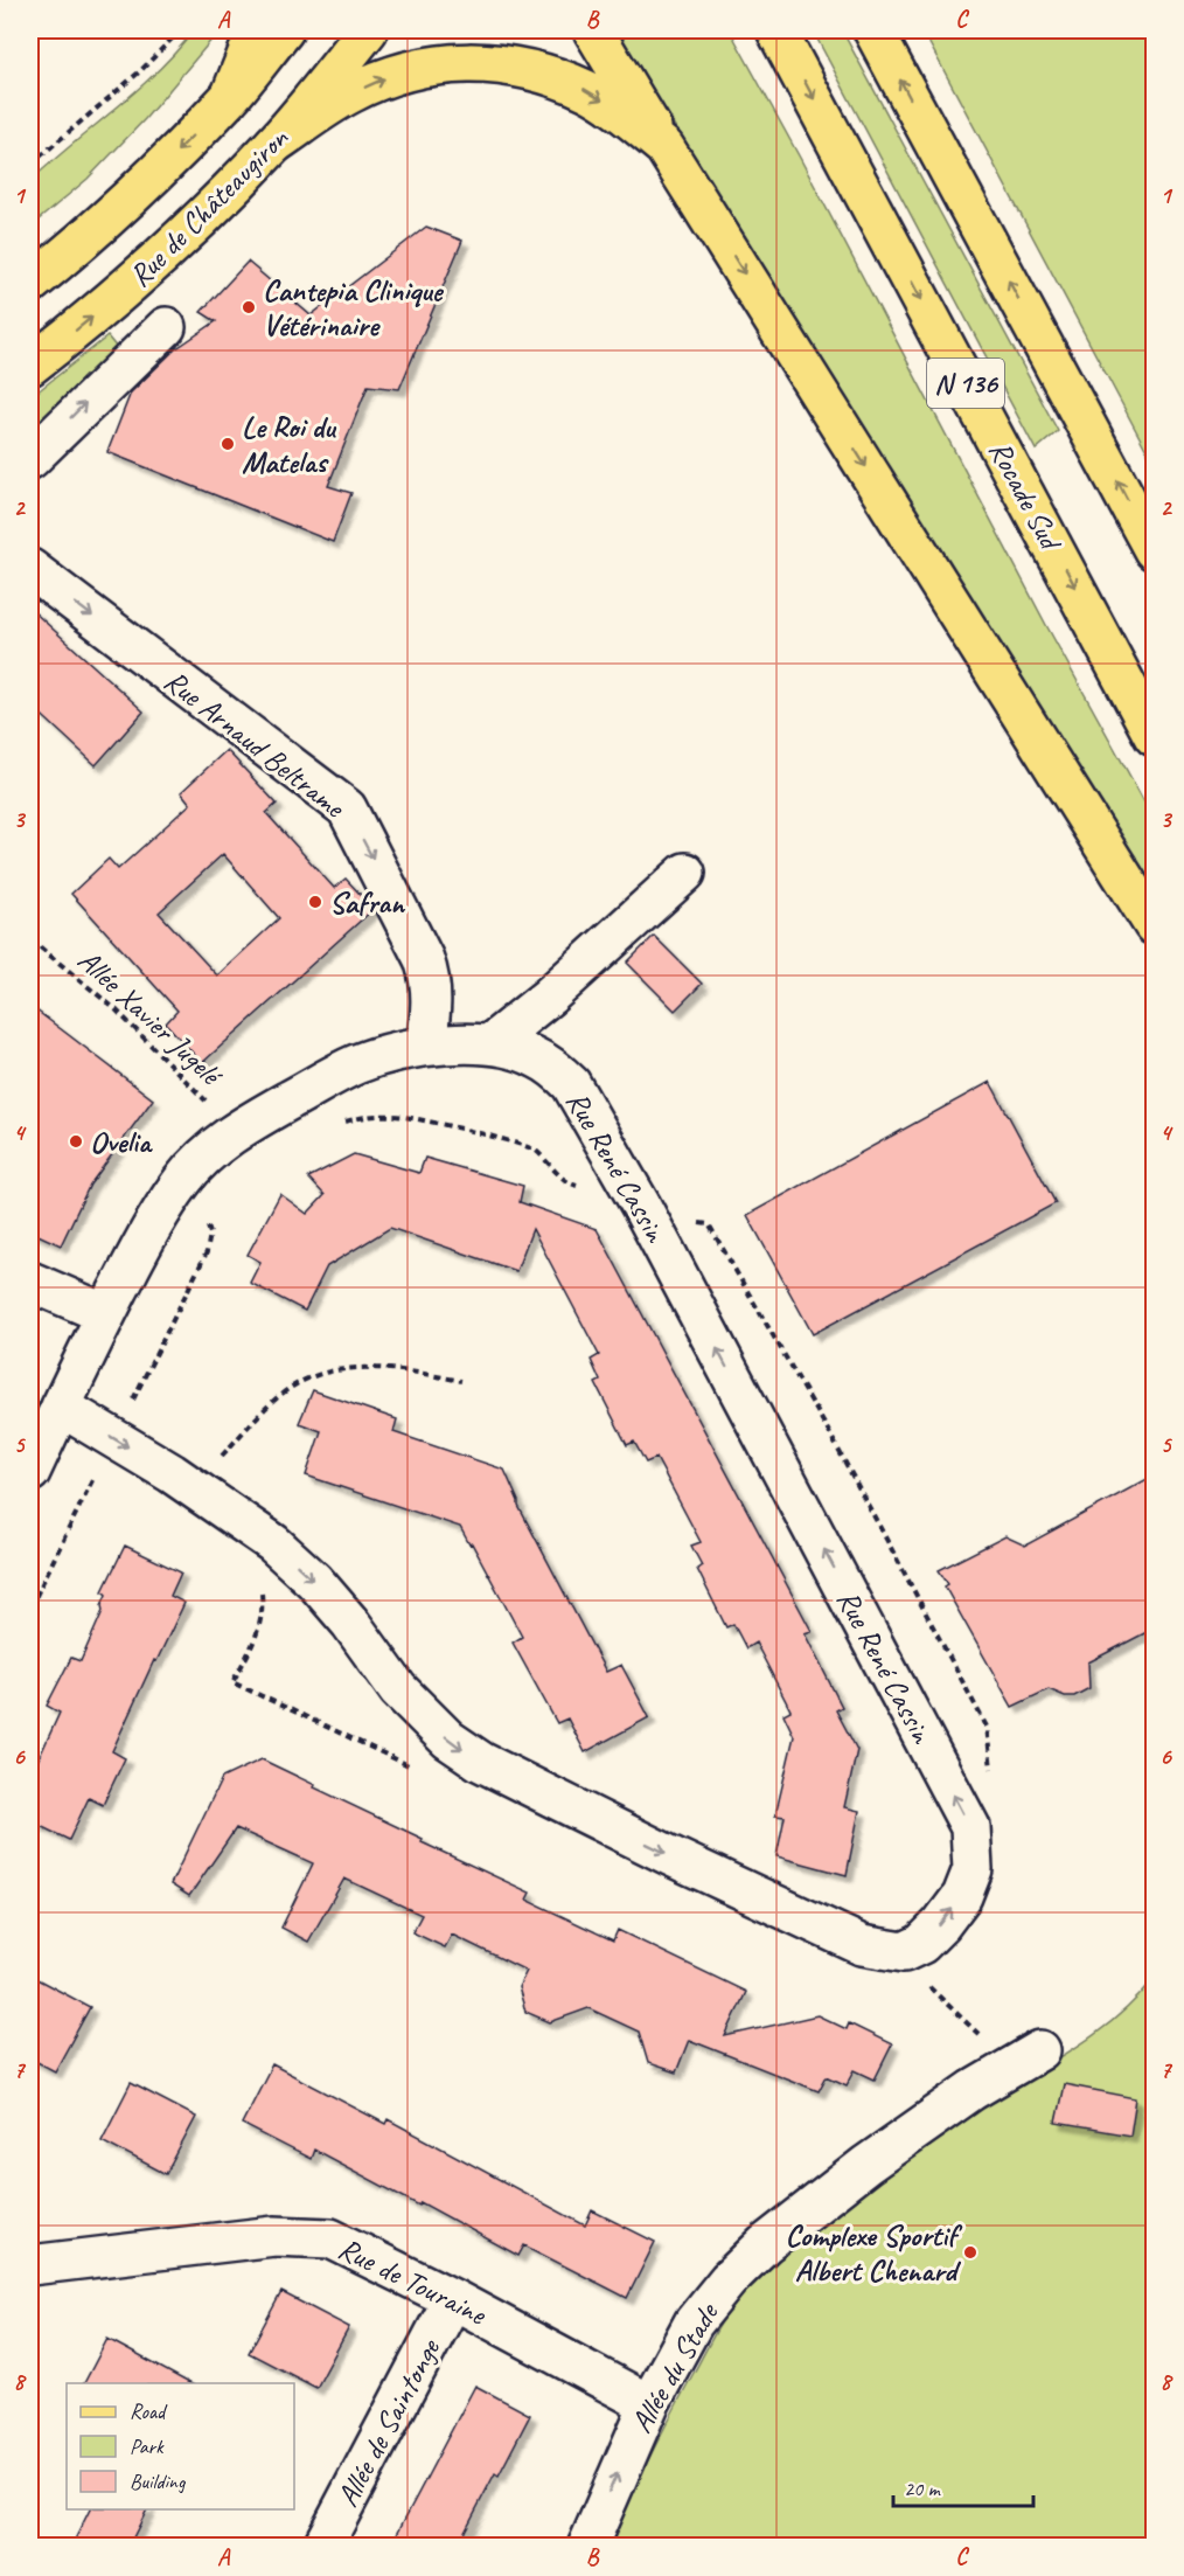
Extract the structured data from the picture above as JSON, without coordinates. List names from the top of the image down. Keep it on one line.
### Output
{"streets":{"main road":["Rue de Châteaugiron","N 136","Rocade Sud"],"street":["Rue Arnaud Beltrame","Rue René Cassin","Rue de Touraine","Allée du Stade","Allée de Saintonge"],"path":["Allée Xavier Jugelé"]},"crossings":[["Rue Arnaud Beltrame","Rue René Cassin"],["Allée Xavier Jugelé","Rue René Cassin"],["Rue de Touraine","Allée du Stade"],["Rue de Touraine","Allée de Saintonge"]],"one_way":["Rue Arnaud Beltrame"],"places":["Cantepia Clinique Vétérinaire","Le Roi du Matelas","Safran","Ovelia","Complexe Sportif Albert Chenard"],"legend":["Road","Park","Building"],"scale_bar":"20 m","grid":{"columns":["A","B","C"],"rows":["1","2","3","4","5","6","7","8"]}}
